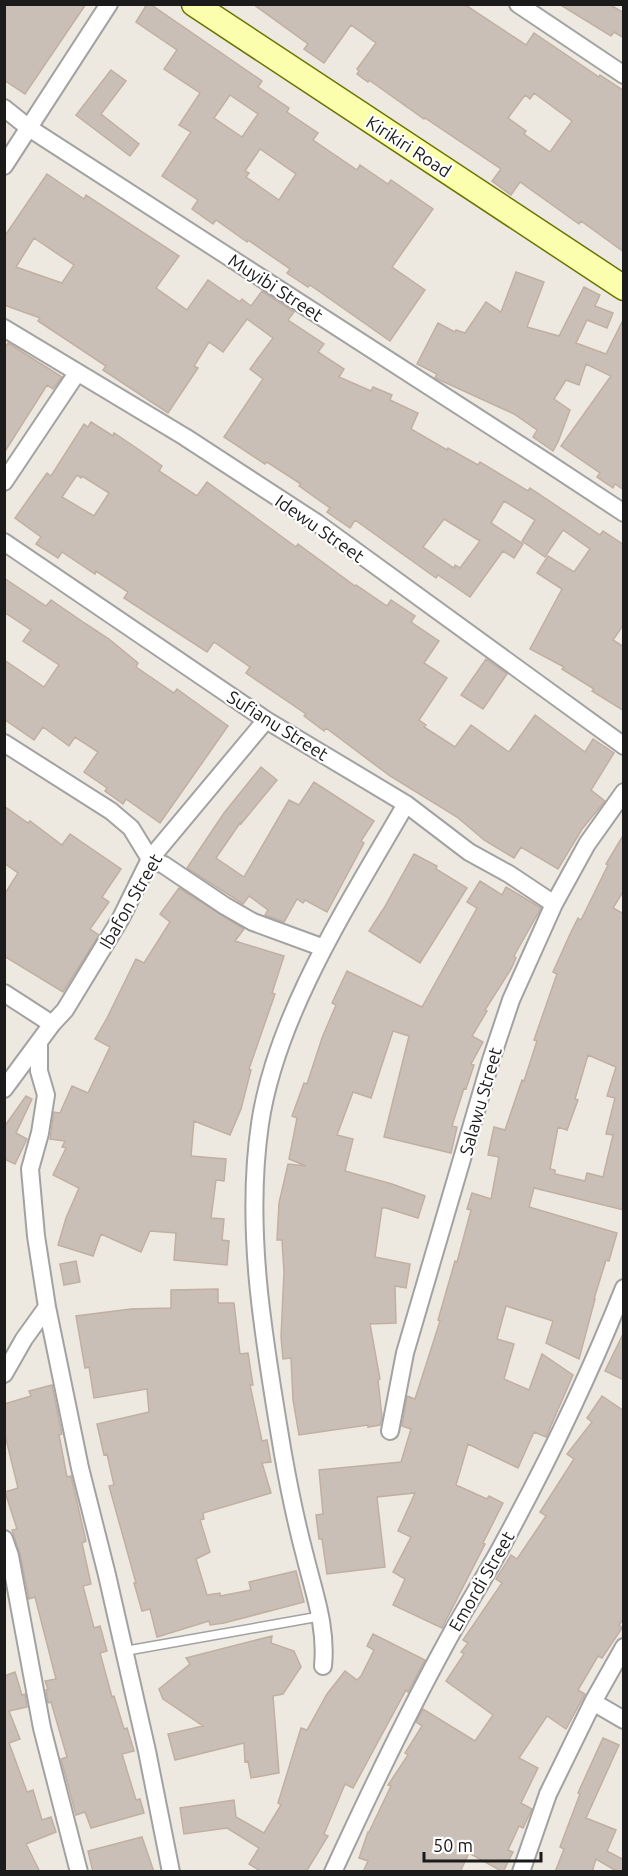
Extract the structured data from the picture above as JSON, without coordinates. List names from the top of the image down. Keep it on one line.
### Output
{"streets":{"main road":["Kirikiri Road"],"street":["Muyibi Street","Idewu Street","Sufianu Street","Ibafon Street","Salawu Street","Emordi Street"]},"crossings":[["Sufianu Street","Ibafon Street"],["Sufianu Street","Salawu Street"]],"scale_bar":"50 m"}
